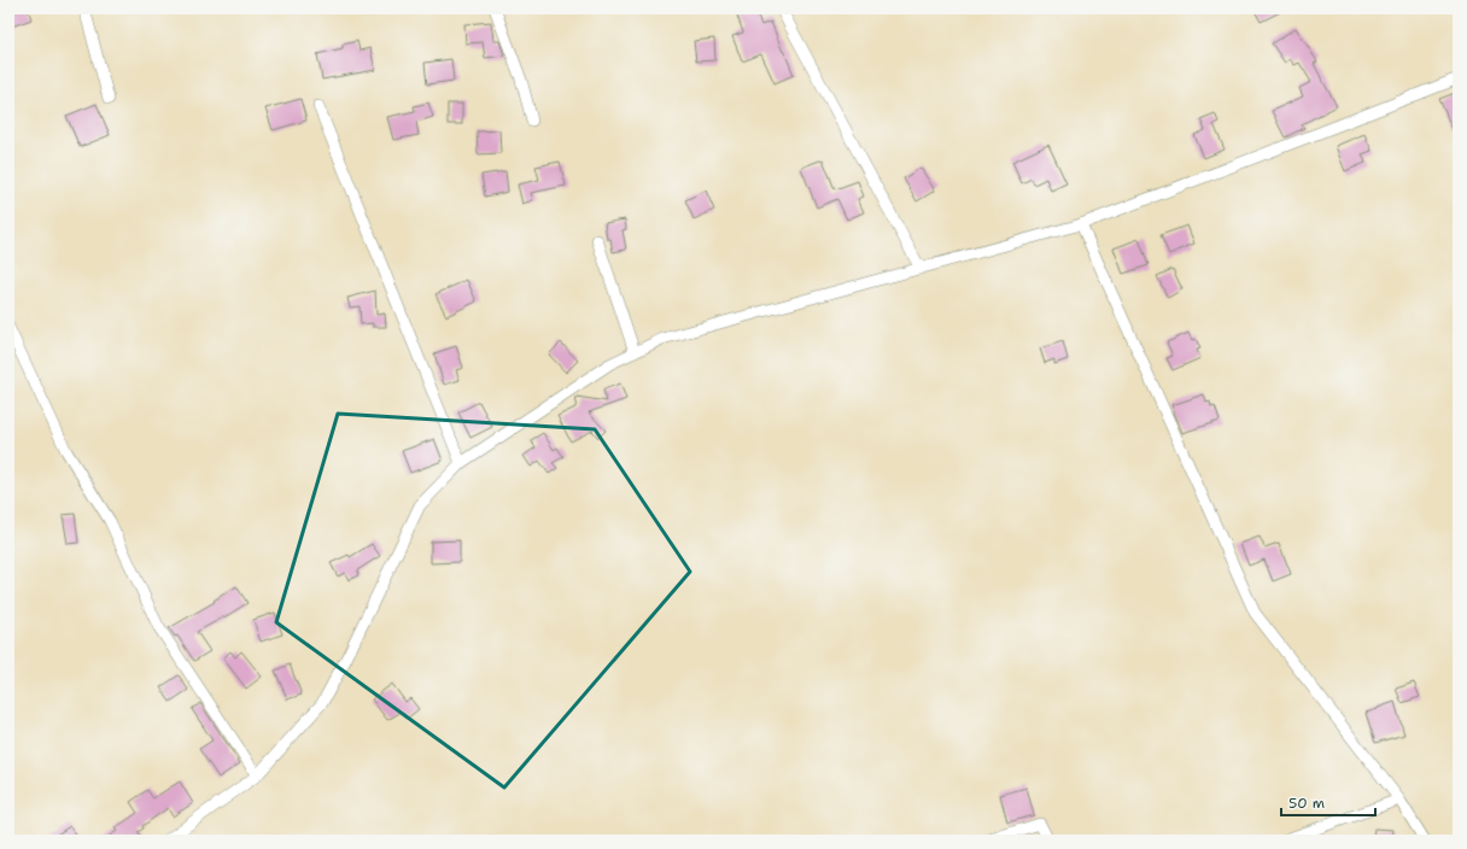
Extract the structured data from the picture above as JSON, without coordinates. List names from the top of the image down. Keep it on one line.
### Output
{"scale_bar":"50 m"}
